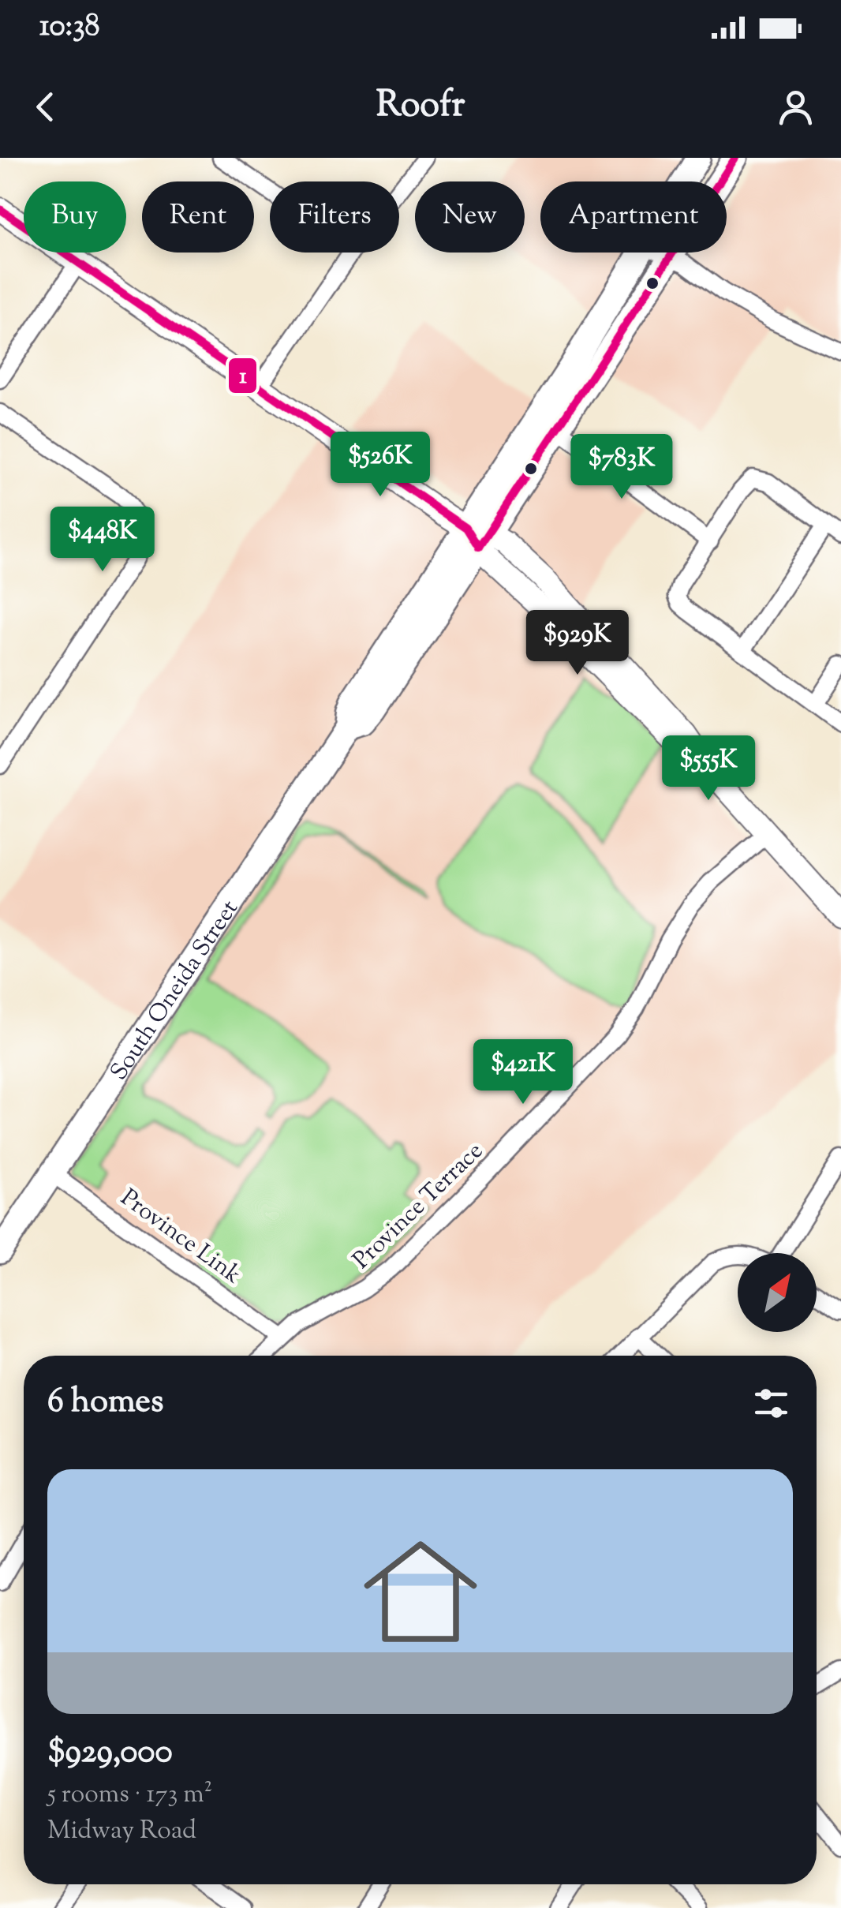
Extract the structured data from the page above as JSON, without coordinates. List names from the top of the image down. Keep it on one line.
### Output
{"streets":{"highway":["South Oneida Street"],"street":["Province Terrace","Province Link"]},"crossings":[["South Oneida Street","Province Link"],["Province Terrace","Province Link"]],"lines":["transit line 1"],"north":"top right","page":{"status":"10:38","header":"Roofr","chip":["Buy","Rent","Filters","New","Apartment"],"price":["$526K","$783K","$448K","$929K","$555K","$421K"],"heading":"6 homes","list":[{"name":"$929,000","note":"5 rooms · 173 m² · Midway Road"}]}}
